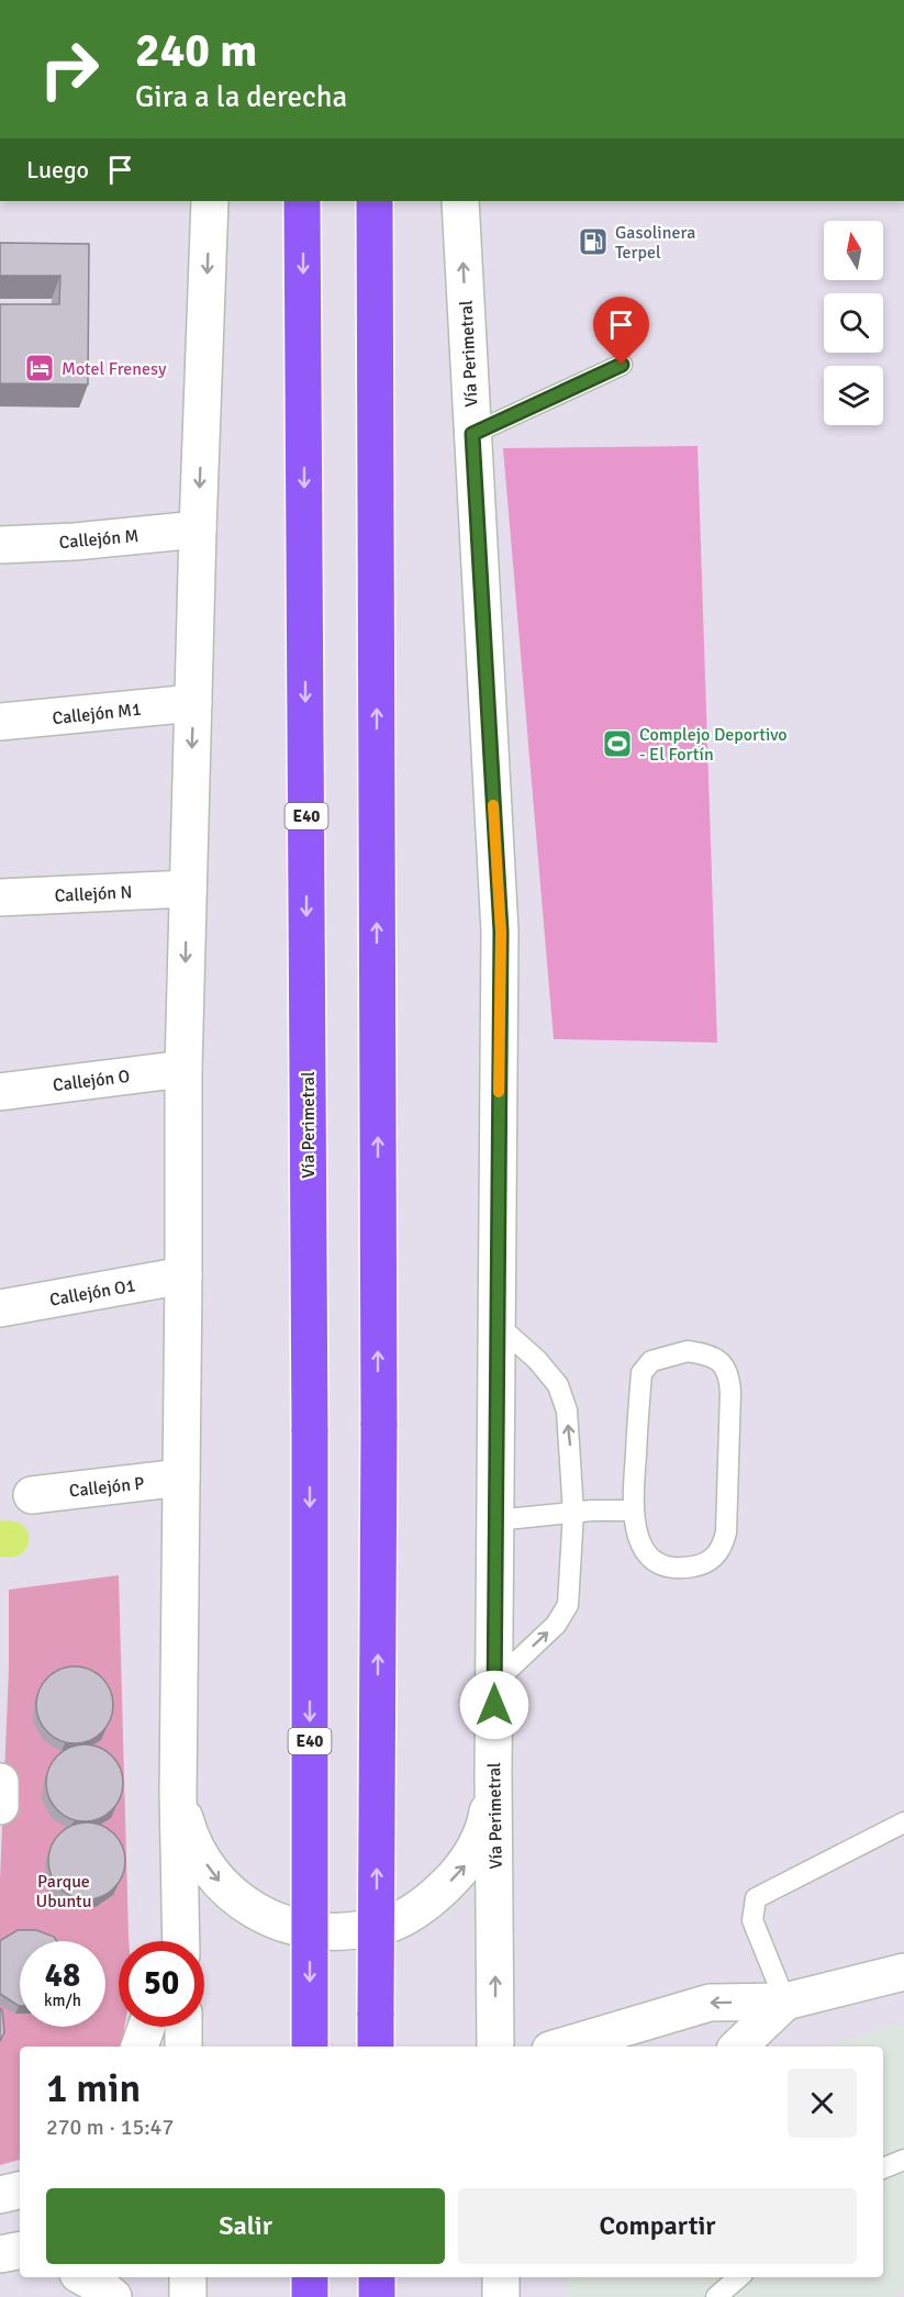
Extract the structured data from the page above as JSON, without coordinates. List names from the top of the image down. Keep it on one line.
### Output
{"streets":{"highway":["Vía Perimetral","E40"],"main road":["Callejón M","Callejón M1","Callejón N","Callejón O","Callejón O1","Callejón P"]},"parks":["Parque Ubuntu"],"places":{"fuel station":["Gasolinera Terpel"],"hotel":["Motel Frenesy"],"sports":["Complejo Deportivo - El Fortín"]},"north":"top","page":{"turn":["240 m","Gira a la derecha"],"then":"Luego","speed":"48 km/h","limit":"50","heading":["1 min","270 m · 15:47"],"buttons":["Salir","Compartir"]}}
